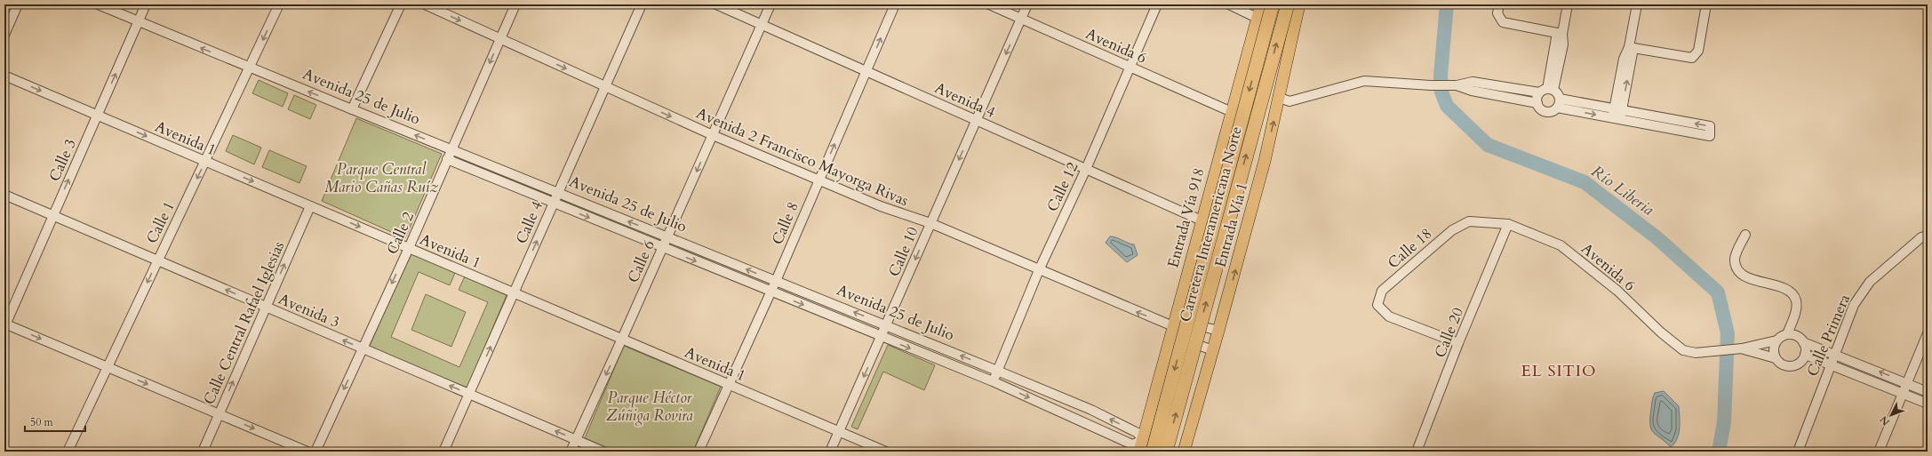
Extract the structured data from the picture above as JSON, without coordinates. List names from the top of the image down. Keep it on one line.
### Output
{"streets":{"highway":["Carretera Interamericana Norte"],"main road":["Avenida 25 de Julio","Entrada Vía 918","Entrada Vía 1"],"street":["Avenida 6","Avenida 4","Avenida 1","Avenida 2 Francisco Mayorga Rivas","Calle 3","Calle 12","Calle 1","Calle 4","Calle 8","Calle 2","Calle 18","Calle 10","Calle 6","Avenida 3","Calle Central Rafael Iglesias","Calle 20","Calle Primera"]},"crossings":[["Avenida 6","Calle 12"],["Avenida 6","Entrada Vía 918"],["Avenida 6","Calle 18"],["Avenida 6","Calle 10"],["Avenida 6","Calle 20"],["Avenida 25 de Julio","Calle 3"],["Avenida 25 de Julio","Calle 12"],["Avenida 25 de Julio","Entrada Vía 918"],["Avenida 25 de Julio","Calle 1"],["Avenida 25 de Julio","Calle 4"],["Avenida 25 de Julio","Calle 8"],["Avenida 25 de Julio","Calle 2"],["Avenida 25 de Julio","Calle 10"],["Avenida 25 de Julio","Calle 6"],["Avenida 4","Calle 12"],["Avenida 4","Entrada Vía 918"],["Avenida 4","Calle 8"],["Avenida 4","Calle 10"],["Avenida 4","Calle 6"],["Avenida 1","Calle 3"],["Avenida 1","Calle 1"],["Avenida 1","Calle 4"],["Avenida 1","Calle 8"],["Avenida 1","Calle 2"],["Avenida 1","Calle 10"],["Avenida 1","Calle 6"],["Avenida 1","Calle Central Rafael Iglesias"],["Avenida 2 Francisco Mayorga Rivas","Calle 12"],["Avenida 2 Francisco Mayorga Rivas","Entrada Vía 918"],["Avenida 2 Francisco Mayorga Rivas","Calle 4"],["Avenida 2 Francisco Mayorga Rivas","Calle 8"],["Avenida 2 Francisco Mayorga Rivas","Calle 2"],["Avenida 2 Francisco Mayorga Rivas","Calle 10"],["Avenida 2 Francisco Mayorga Rivas","Calle 6"],["Calle 3","Avenida 3"],["Calle 1","Avenida 3"],["Calle 4","Avenida 3"],["Calle 2","Avenida 3"],["Calle 18","Calle 20"],["Calle 6","Avenida 3"],["Avenida 3","Calle Central Rafael Iglesias"]],"one_way":["Avenida 1","Calle 3","Calle 1","Calle 4","Calle 8","Entrada Vía 1","Calle 2","Calle 10","Calle 6","Avenida 3","Calle Central Rafael Iglesias"],"districts":["EL SITIO"],"water":["Río Liberia"],"parks":["Parque Central Mario Cañas Ruíz","Parque Héctor Zúñiga Rovira"],"scale_bar":"50 m","north":"bottom left"}
